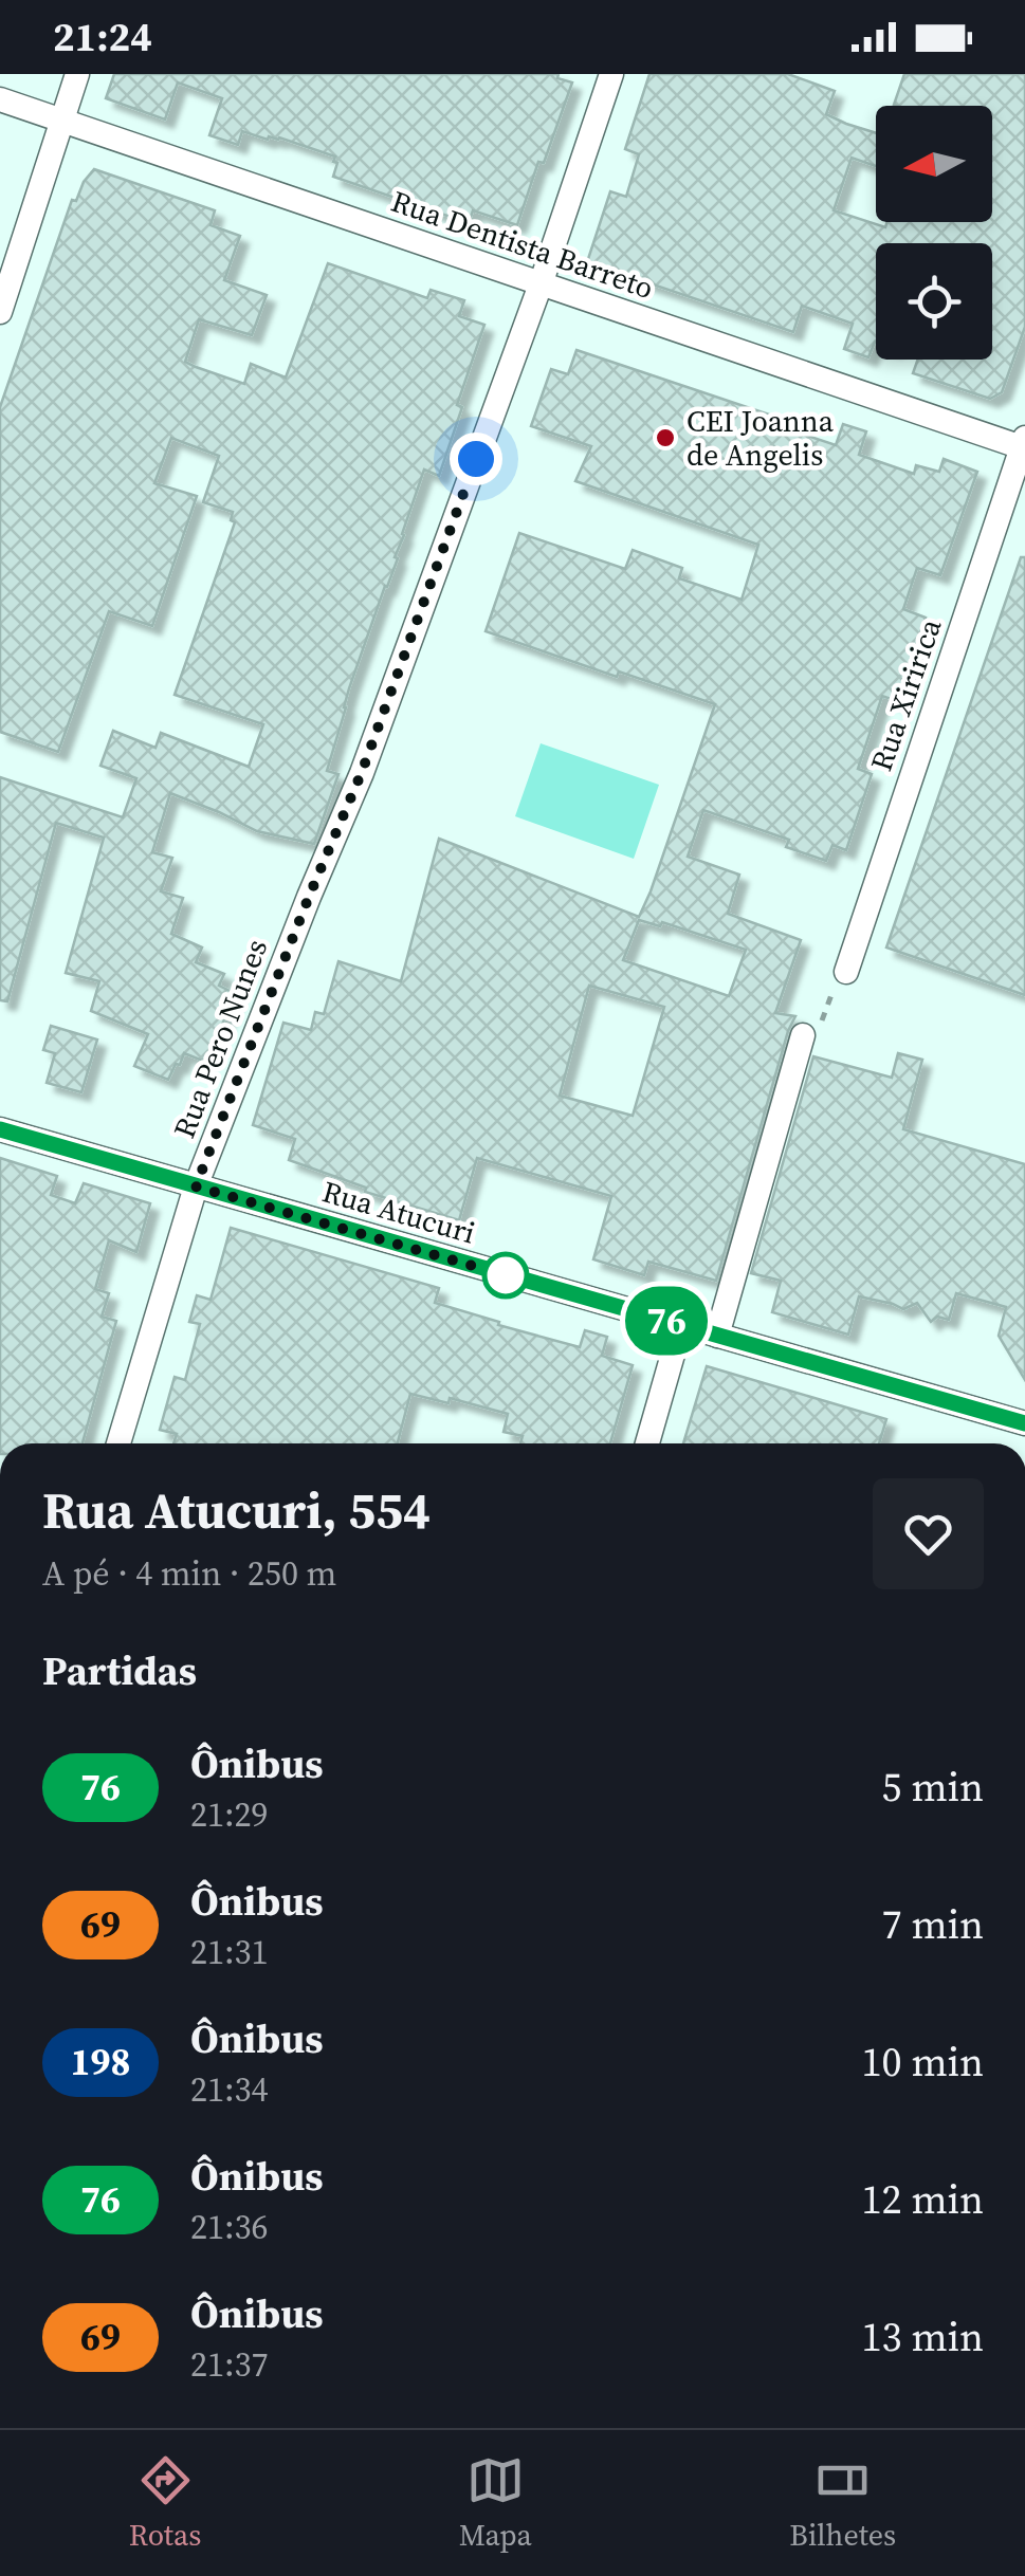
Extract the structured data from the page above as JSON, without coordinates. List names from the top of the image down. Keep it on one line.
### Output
{"streets":{"street":["Rua Dentista Barreto","Rua Xiririca","Rua Pero Nunes","Rua Atucuri"]},"crossings":[["Rua Dentista Barreto","Rua Xiririca"],["Rua Dentista Barreto","Rua Pero Nunes"],["Rua Pero Nunes","Rua Atucuri"]],"places":["CEI Joanna de Angelis"],"lines":["bus line 76"],"north":"left","page":{"status":"21:24","on_map":"76","heading":[["Rua Atucuri, 554","A pé · 4 min · 250 m"],"Partidas"],"list":[{"mark":"76","name":"Ônibus","note":"21:29","value":"5 min"},{"mark":"69","name":"Ônibus","note":"21:31","value":"7 min"},{"mark":"198","name":"Ônibus","note":"21:34","value":"10 min"},{"mark":"76","name":"Ônibus","note":"21:36","value":"12 min"},{"mark":"69","name":"Ônibus","note":"21:37","value":"13 min"}],"tabs":["Rotas","Mapa","Bilhetes"]}}
